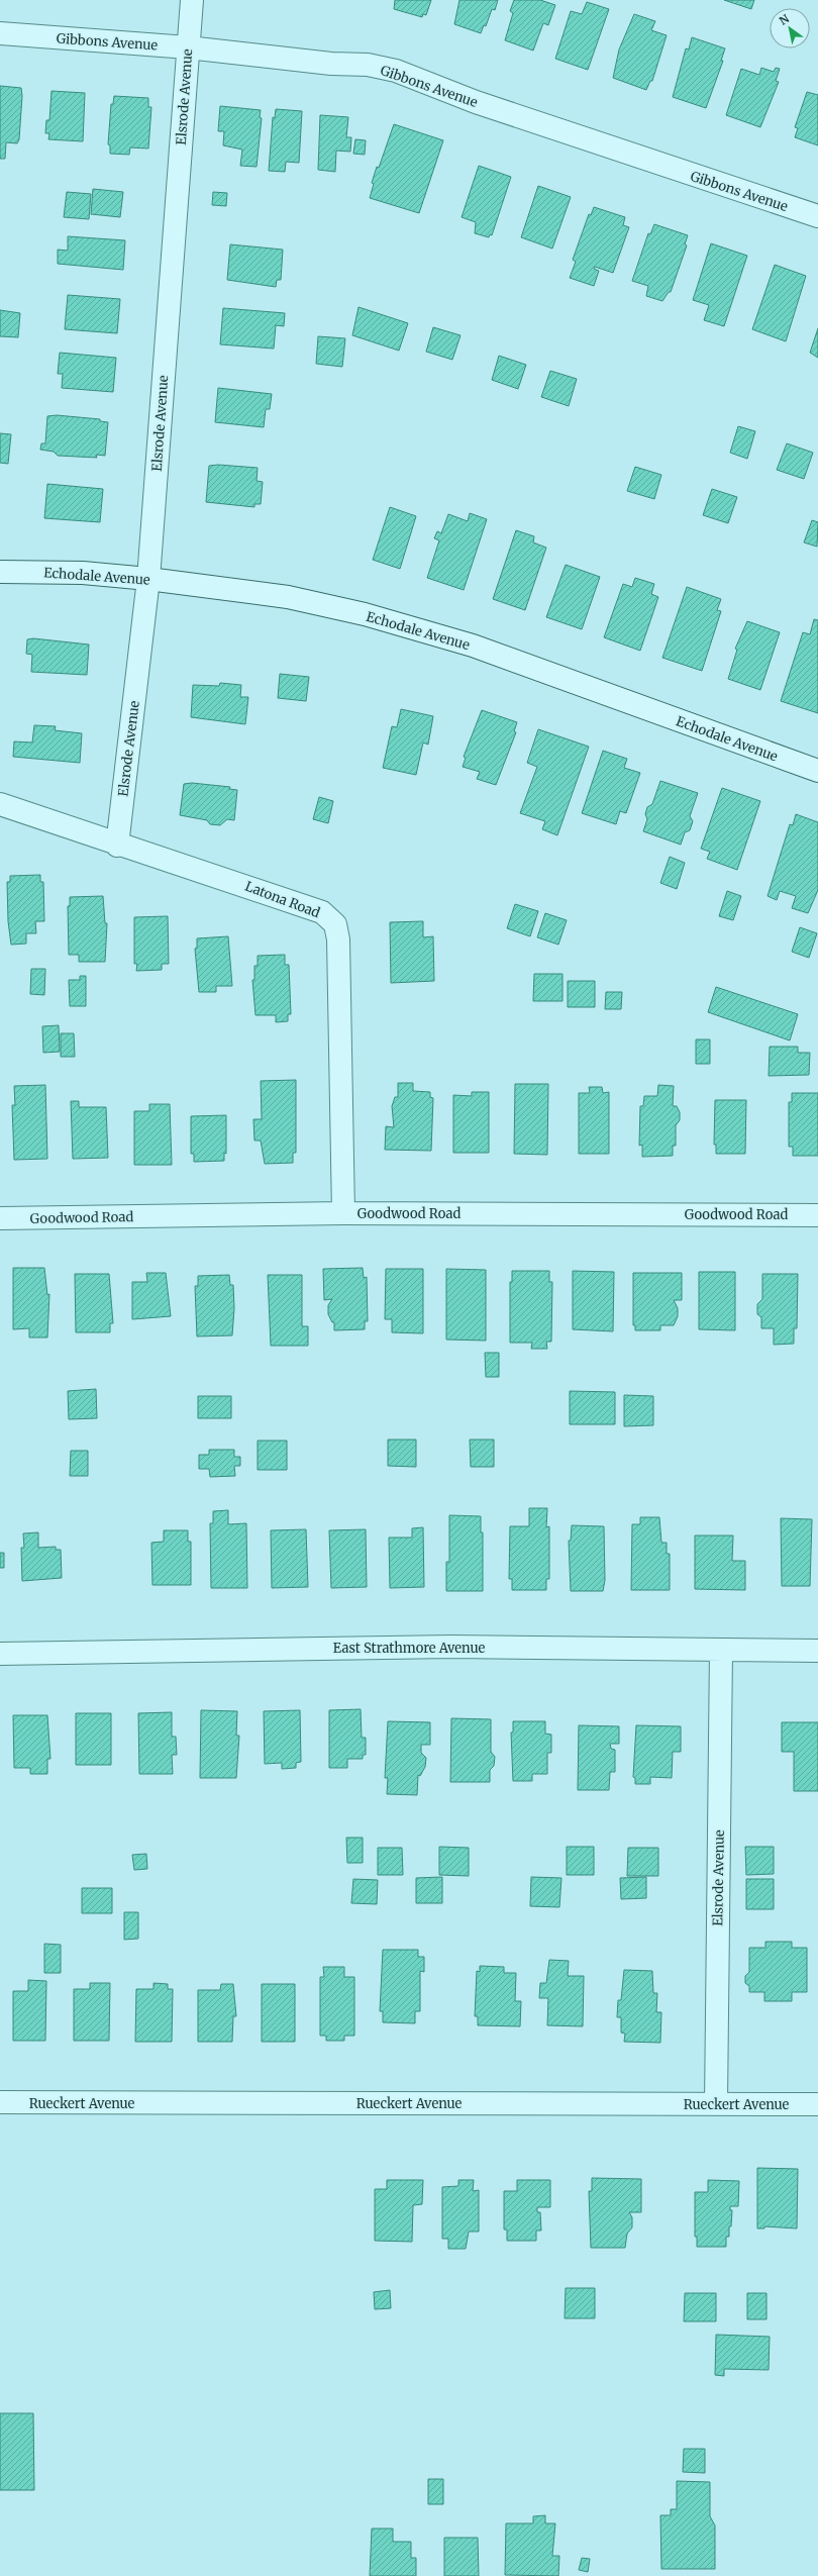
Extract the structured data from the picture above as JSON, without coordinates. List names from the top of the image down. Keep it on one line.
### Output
{"streets":{"street":["Gibbons Avenue","Elsrode Avenue","Echodale Avenue","Latona Road","Goodwood Road","East Strathmore Avenue","Rueckert Avenue"]},"crossings":[["Gibbons Avenue","Elsrode Avenue"],["Elsrode Avenue","Echodale Avenue"],["Elsrode Avenue","Latona Road"],["Elsrode Avenue","East Strathmore Avenue"],["Elsrode Avenue","Rueckert Avenue"],["Latona Road","Goodwood Road"]],"north":"top left"}
